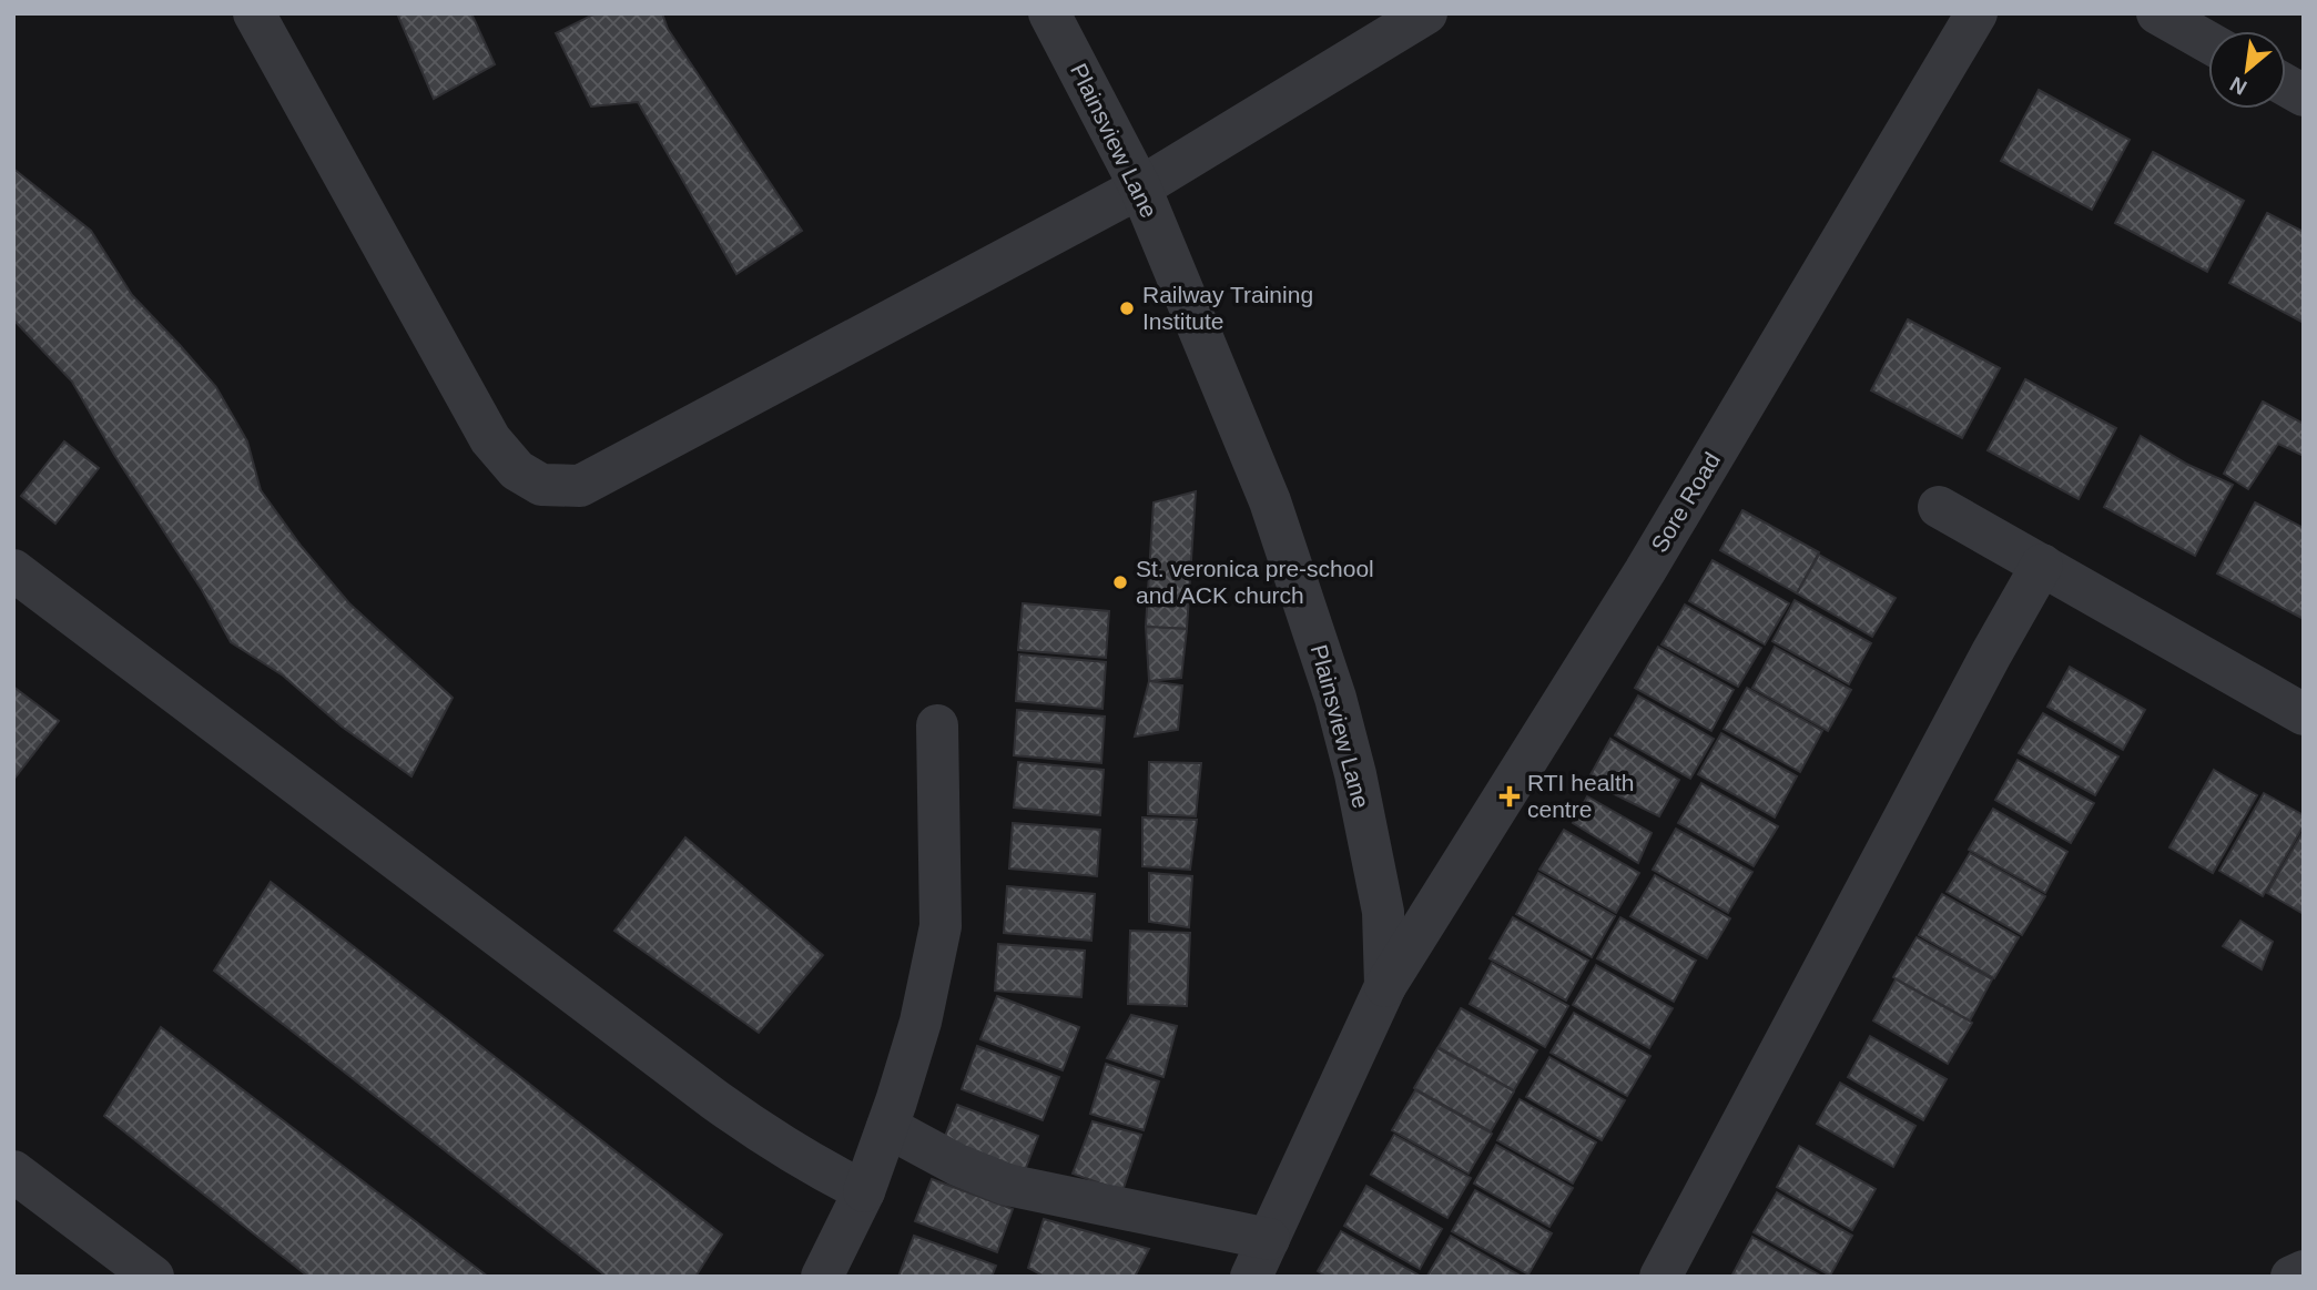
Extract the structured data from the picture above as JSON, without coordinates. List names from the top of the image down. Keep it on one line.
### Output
{"streets":{"street":["Plainsview Lane","Sore Road"]},"crossings":[["Plainsview Lane","Sore Road"]],"places":{"other":["Railway Training Institute","St. veronica pre-school and ACK church"],"health":["RTI health centre"]},"north":"bottom left"}
